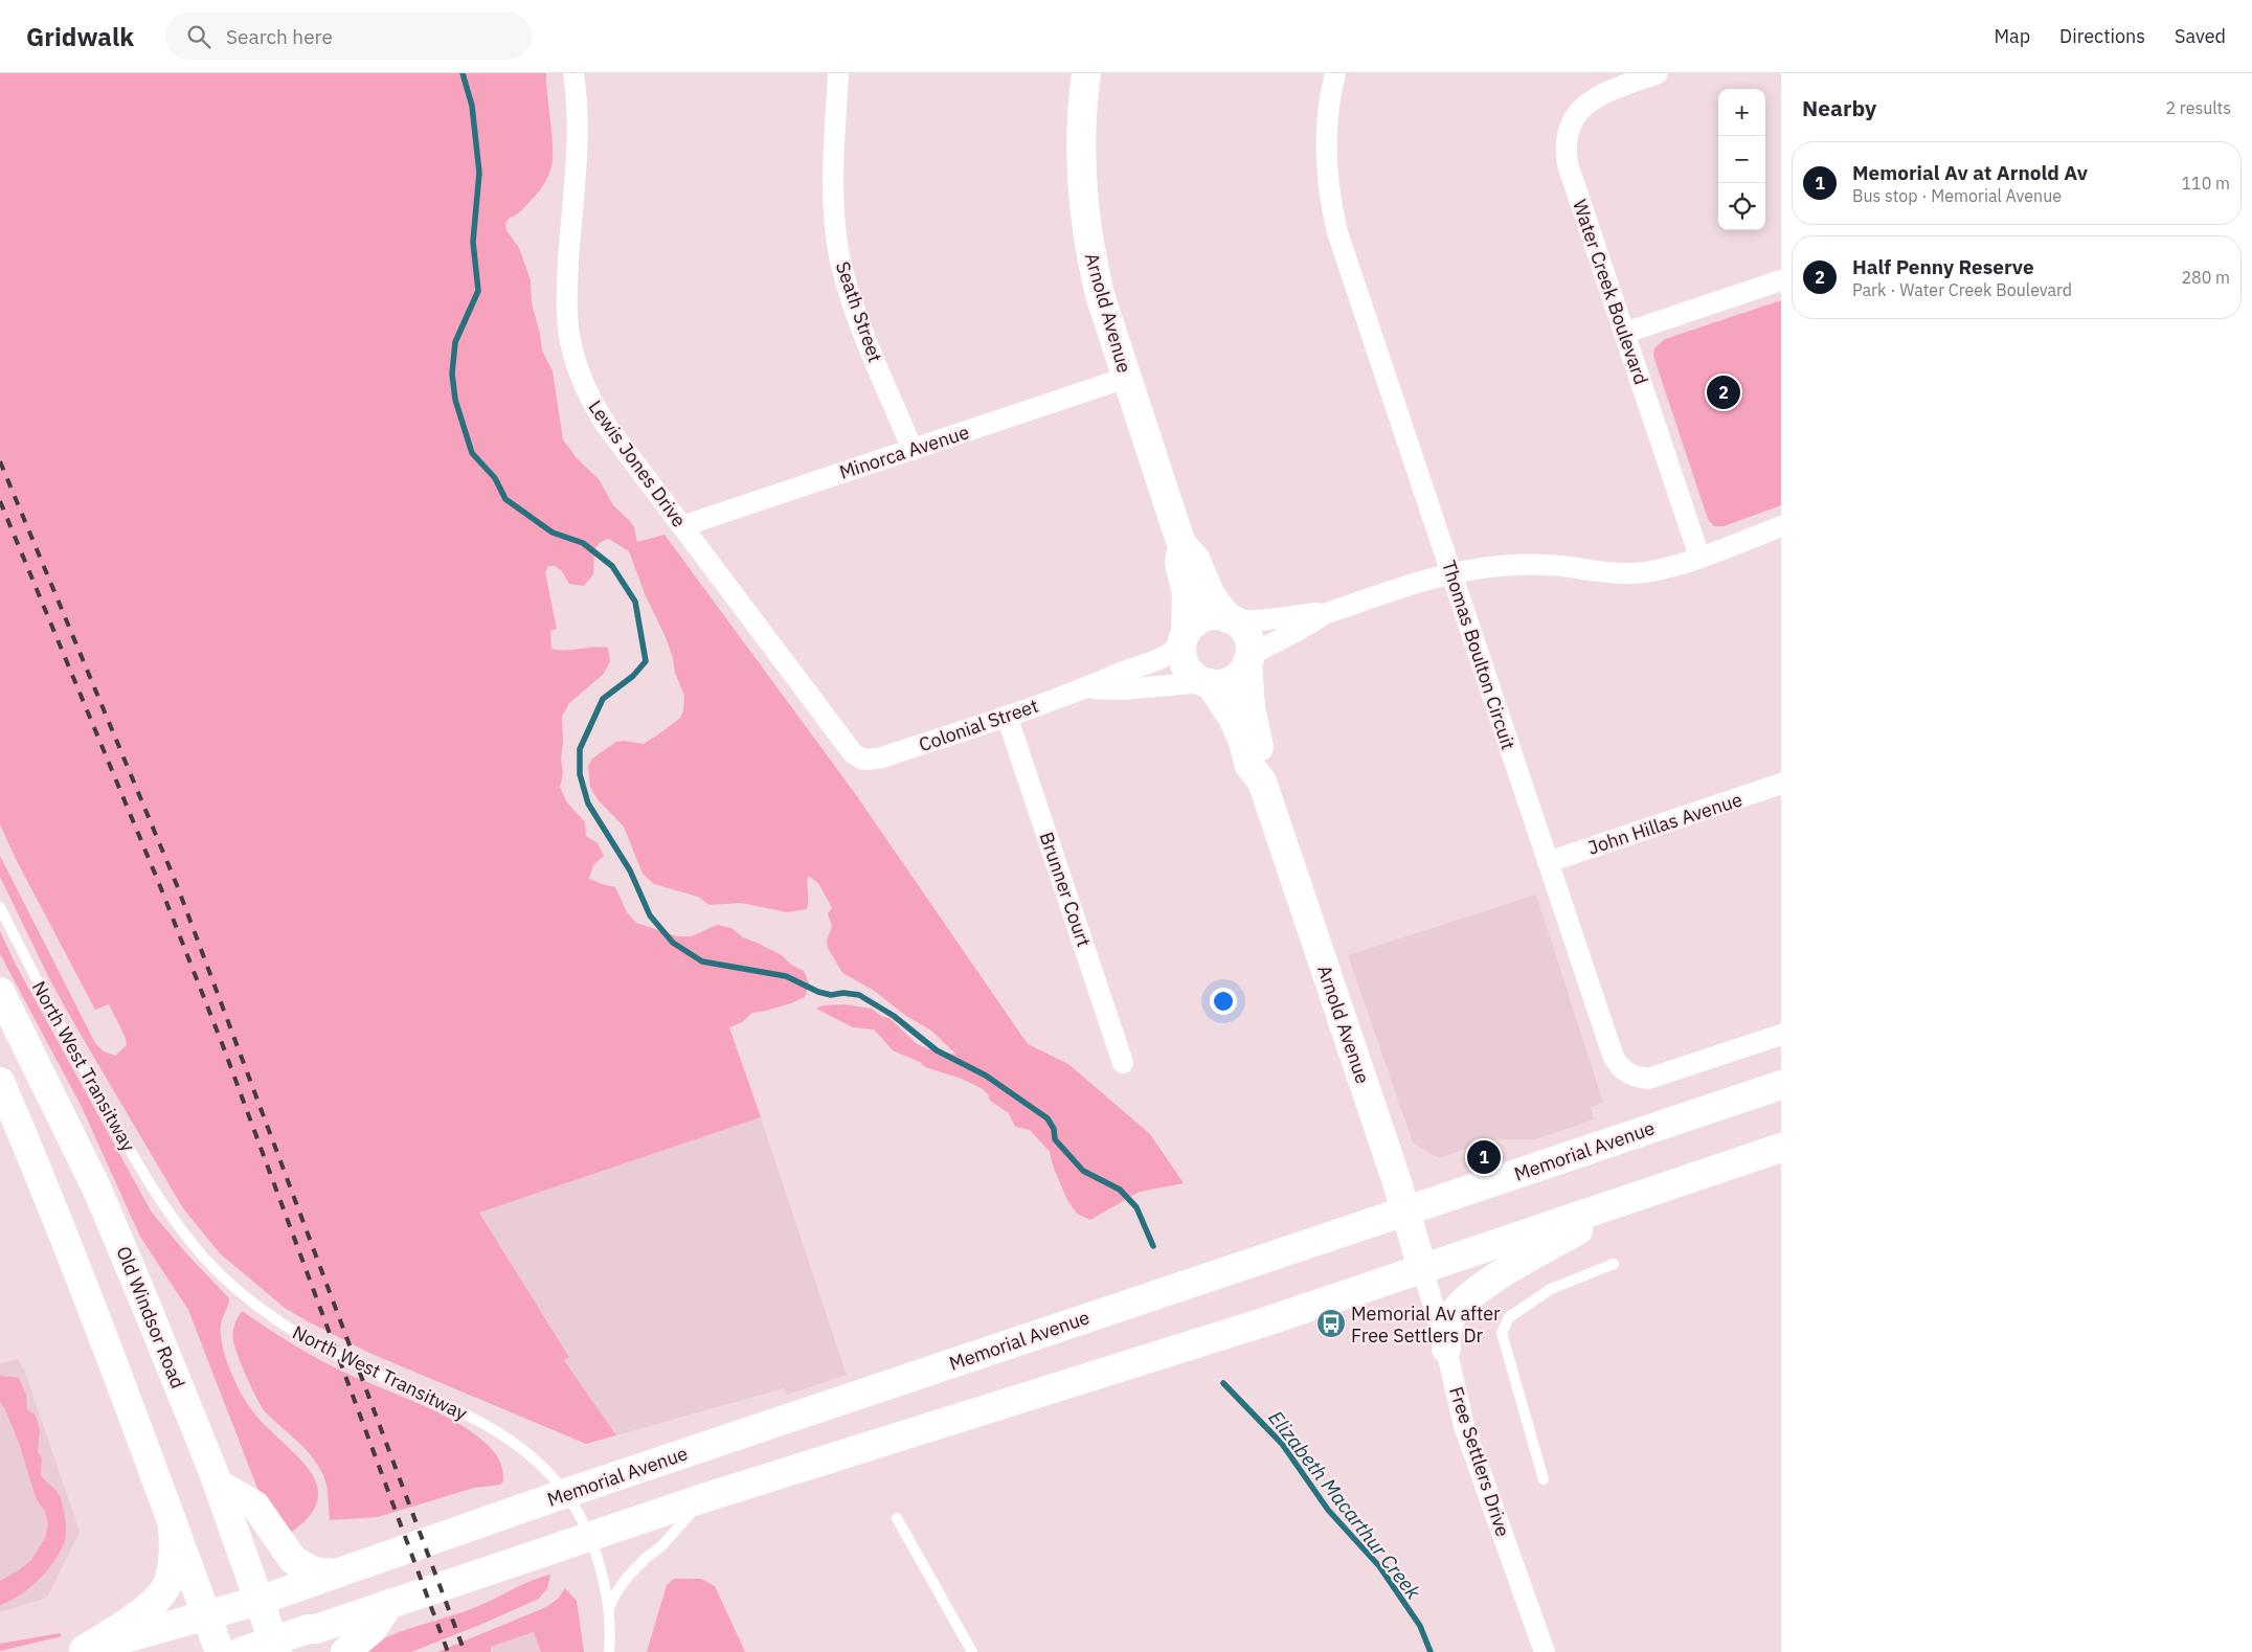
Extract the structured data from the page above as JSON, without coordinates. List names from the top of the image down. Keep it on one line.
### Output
{"streets":{"main road":["Arnold Avenue","Memorial Avenue","Old Windsor Road"],"street":["Water Creek Boulevard","Seath Street","Minorca Avenue","Lewis Jones Drive","Thomas Boulton Circuit","Colonial Street","John Hillas Avenue","Brunner Court","Free Settlers Drive"],"lane":["North West Transitway"]},"crossings":[["Seath Street","Minorca Avenue"],["Arnold Avenue","Minorca Avenue"],["Arnold Avenue","Colonial Street"],["Arnold Avenue","Memorial Avenue"],["Arnold Avenue","Free Settlers Drive"],["Minorca Avenue","Lewis Jones Drive"],["Lewis Jones Drive","Colonial Street"],["Thomas Boulton Circuit","John Hillas Avenue"],["Colonial Street","Brunner Court"],["North West Transitway","Memorial Avenue"],["Memorial Avenue","Old Windsor Road"]],"water":["Elizabeth Macarthur Creek"],"places":{"bus stop":["Memorial Av after Free Settlers Dr"]},"page":{"header":"Gridwalk","search":"Search here","nav":["Map","Directions","Saved"],"heading":["Nearby","2 results"],"map_buttons":["+","−"],"list":[{"mark":"1","name":"Memorial Av at Arnold Av","note":"Bus stop · Memorial Avenue","value":"110 m"},{"mark":"2","name":"Half Penny Reserve","note":"Park · Water Creek Boulevard","value":"280 m"}],"pins":["2","1"]}}
